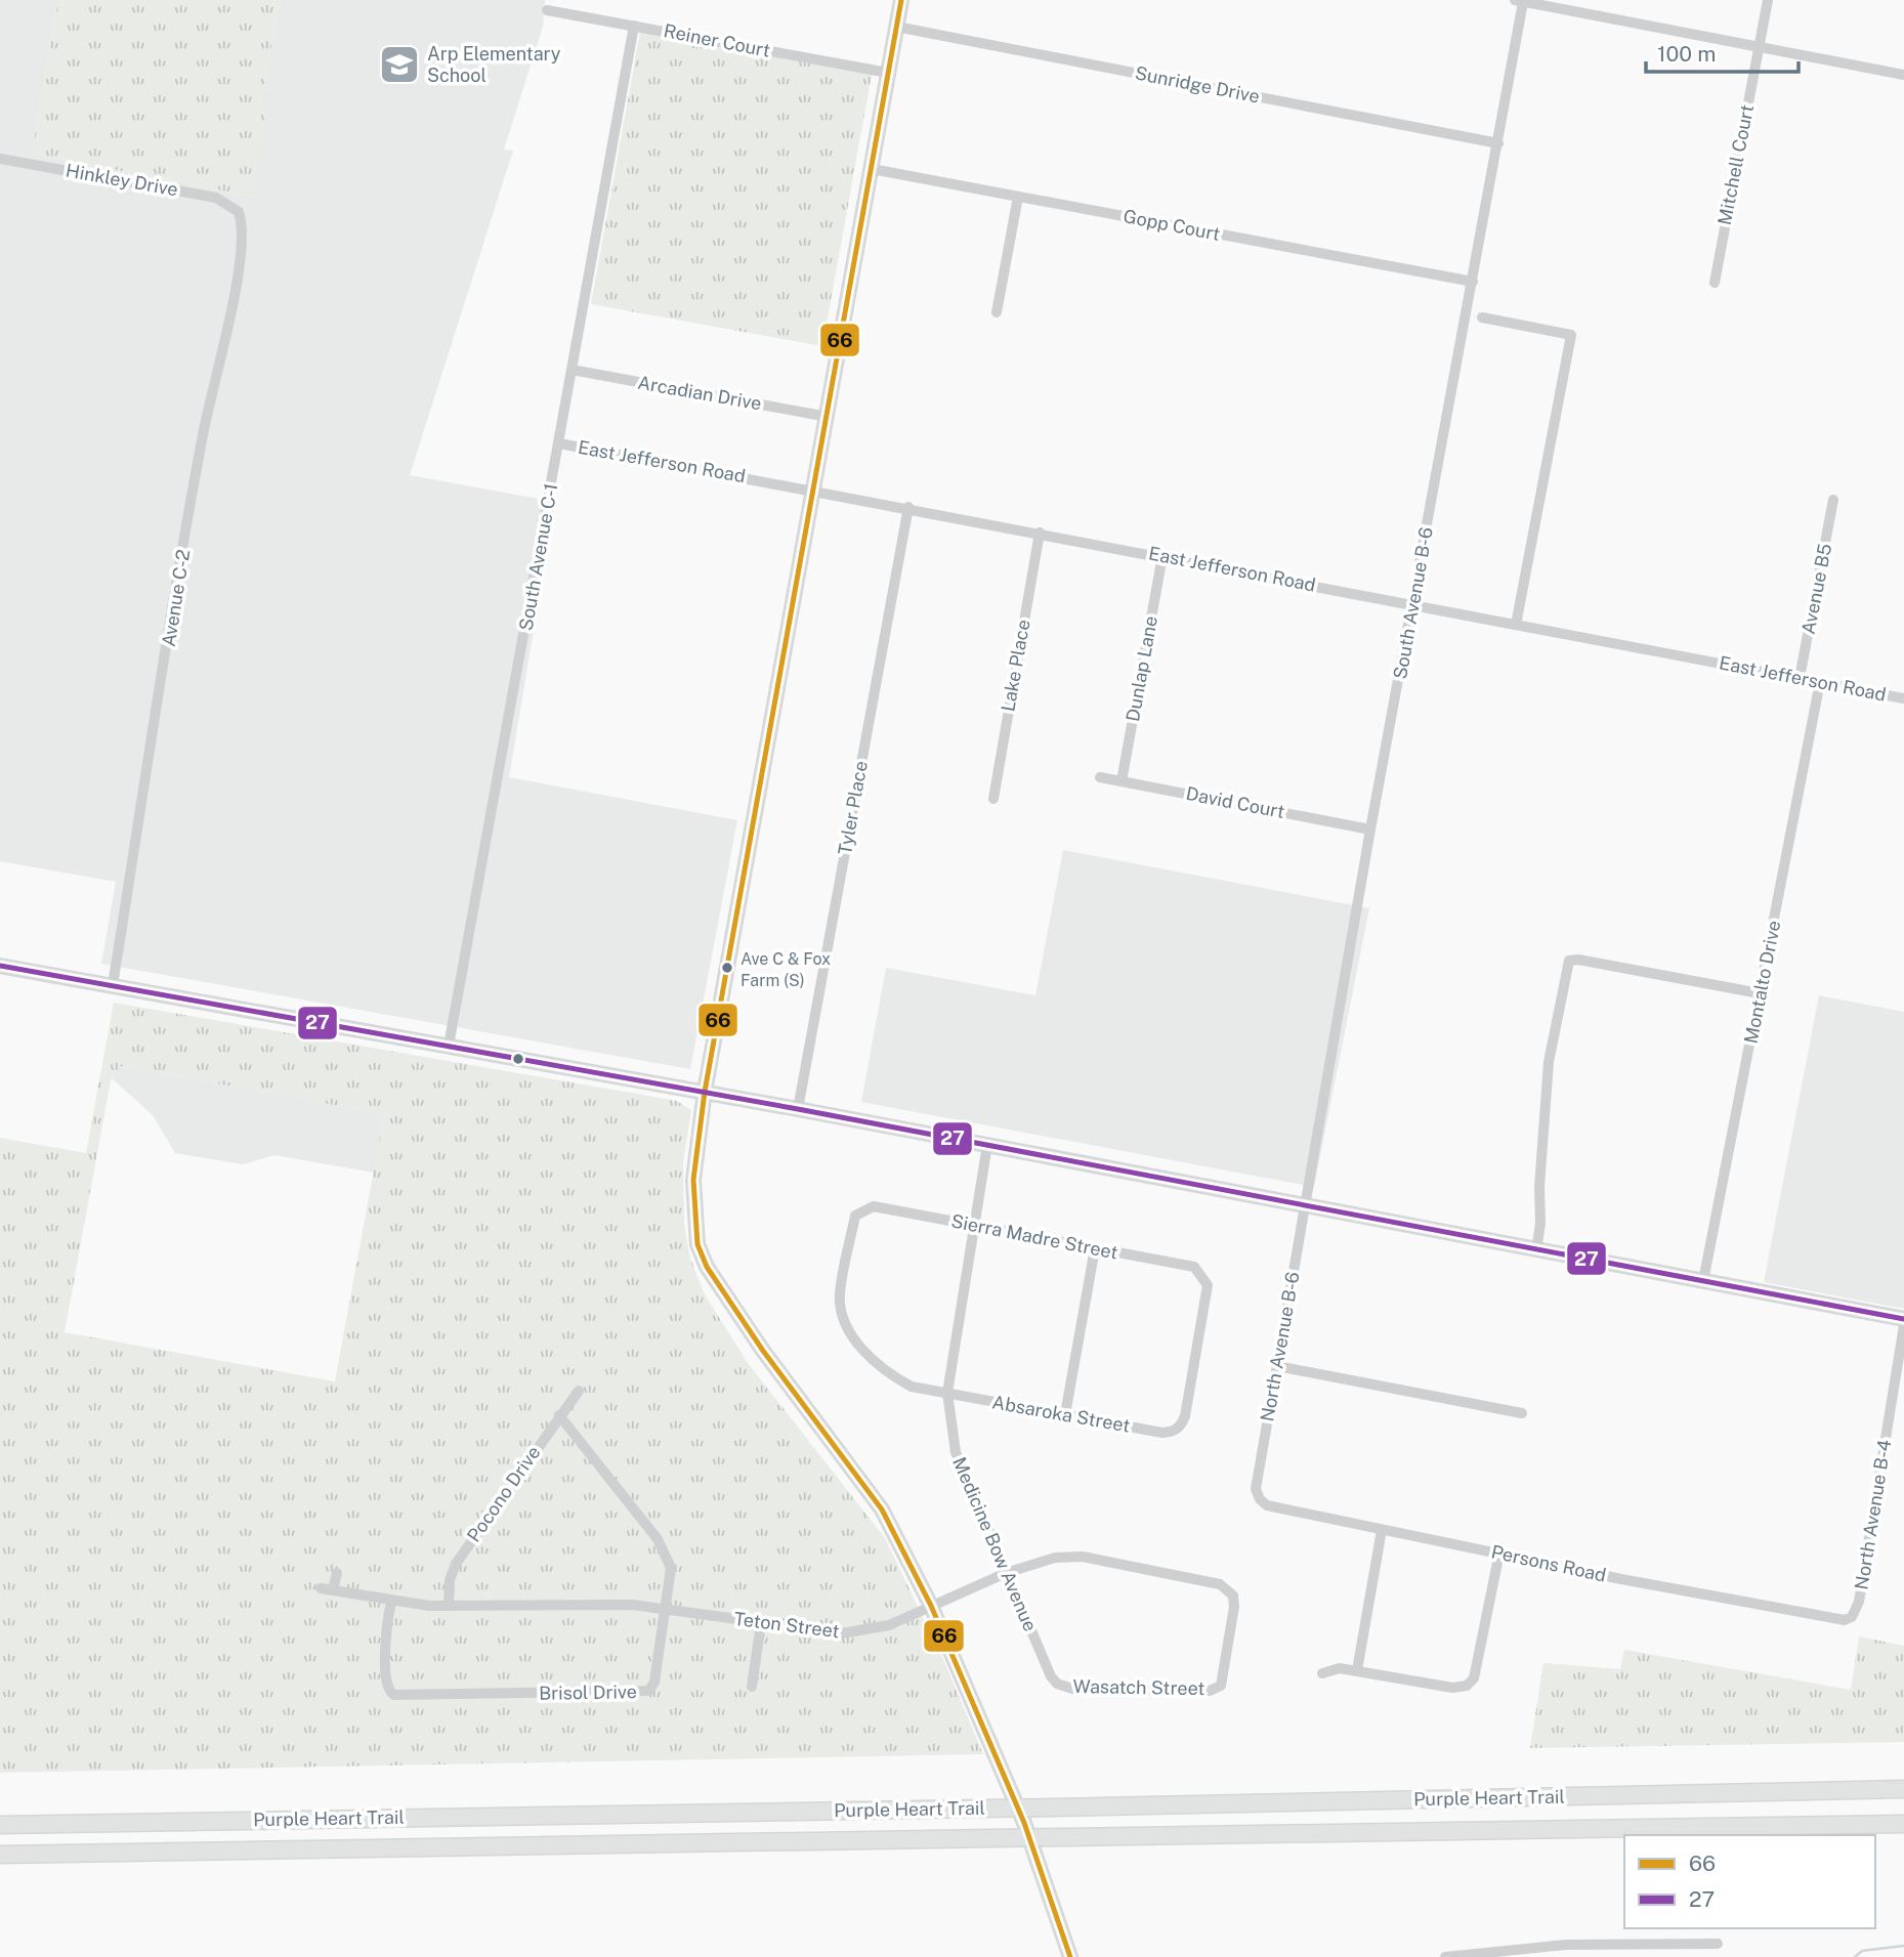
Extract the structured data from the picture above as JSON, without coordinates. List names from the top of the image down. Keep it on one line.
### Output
{"streets":{"highway":["Purple Heart Trail"],"street":["Reiner Court","Sunridge Drive","Mitchell Court","Hinkley Drive","Gopp Court","Arcadian Drive","East Jefferson Road","South Avenue C-1","Avenue B5","Avenue C-2","South Avenue B-6","Lake Place","Dunlap Lane","David Court","Tyler Place","Montalto Drive","Sierra Madre Street","North Avenue B-6","Absaroka Street","Pocono Drive","North Avenue B-4","Medicine Bow Avenue","Persons Road","Teton Street","Wasatch Street","Brisol Drive"]},"crossings":[["Reiner Court","South Avenue C-1"],["Sunridge Drive","South Avenue B-6"],["Hinkley Drive","Avenue C-2"],["Gopp Court","South Avenue B-6"],["Arcadian Drive","South Avenue C-1"],["East Jefferson Road","South Avenue C-1"],["East Jefferson Road","Avenue B5"],["East Jefferson Road","South Avenue B-6"],["East Jefferson Road","Lake Place"],["East Jefferson Road","Dunlap Lane"],["East Jefferson Road","Tyler Place"],["East Jefferson Road","Montalto Drive"],["South Avenue B-6","David Court"],["South Avenue B-6","North Avenue B-6"],["Dunlap Lane","David Court"],["Sierra Madre Street","Absaroka Street"],["Sierra Madre Street","Medicine Bow Avenue"],["North Avenue B-6","Persons Road"],["Absaroka Street","Medicine Bow Avenue"],["Pocono Drive","Teton Street"],["Pocono Drive","Brisol Drive"],["North Avenue B-4","Persons Road"],["Medicine Bow Avenue","Teton Street"],["Medicine Bow Avenue","Wasatch Street"],["Teton Street","Wasatch Street"],["Teton Street","Brisol Drive"]],"places":{"school or university":["Arp Elementary School"],"other":["Ave C & Fox Farm (S)"]},"lines":["transit line 66","transit line 27"],"legend":["66","27"],"scale_bar":"100 m"}
